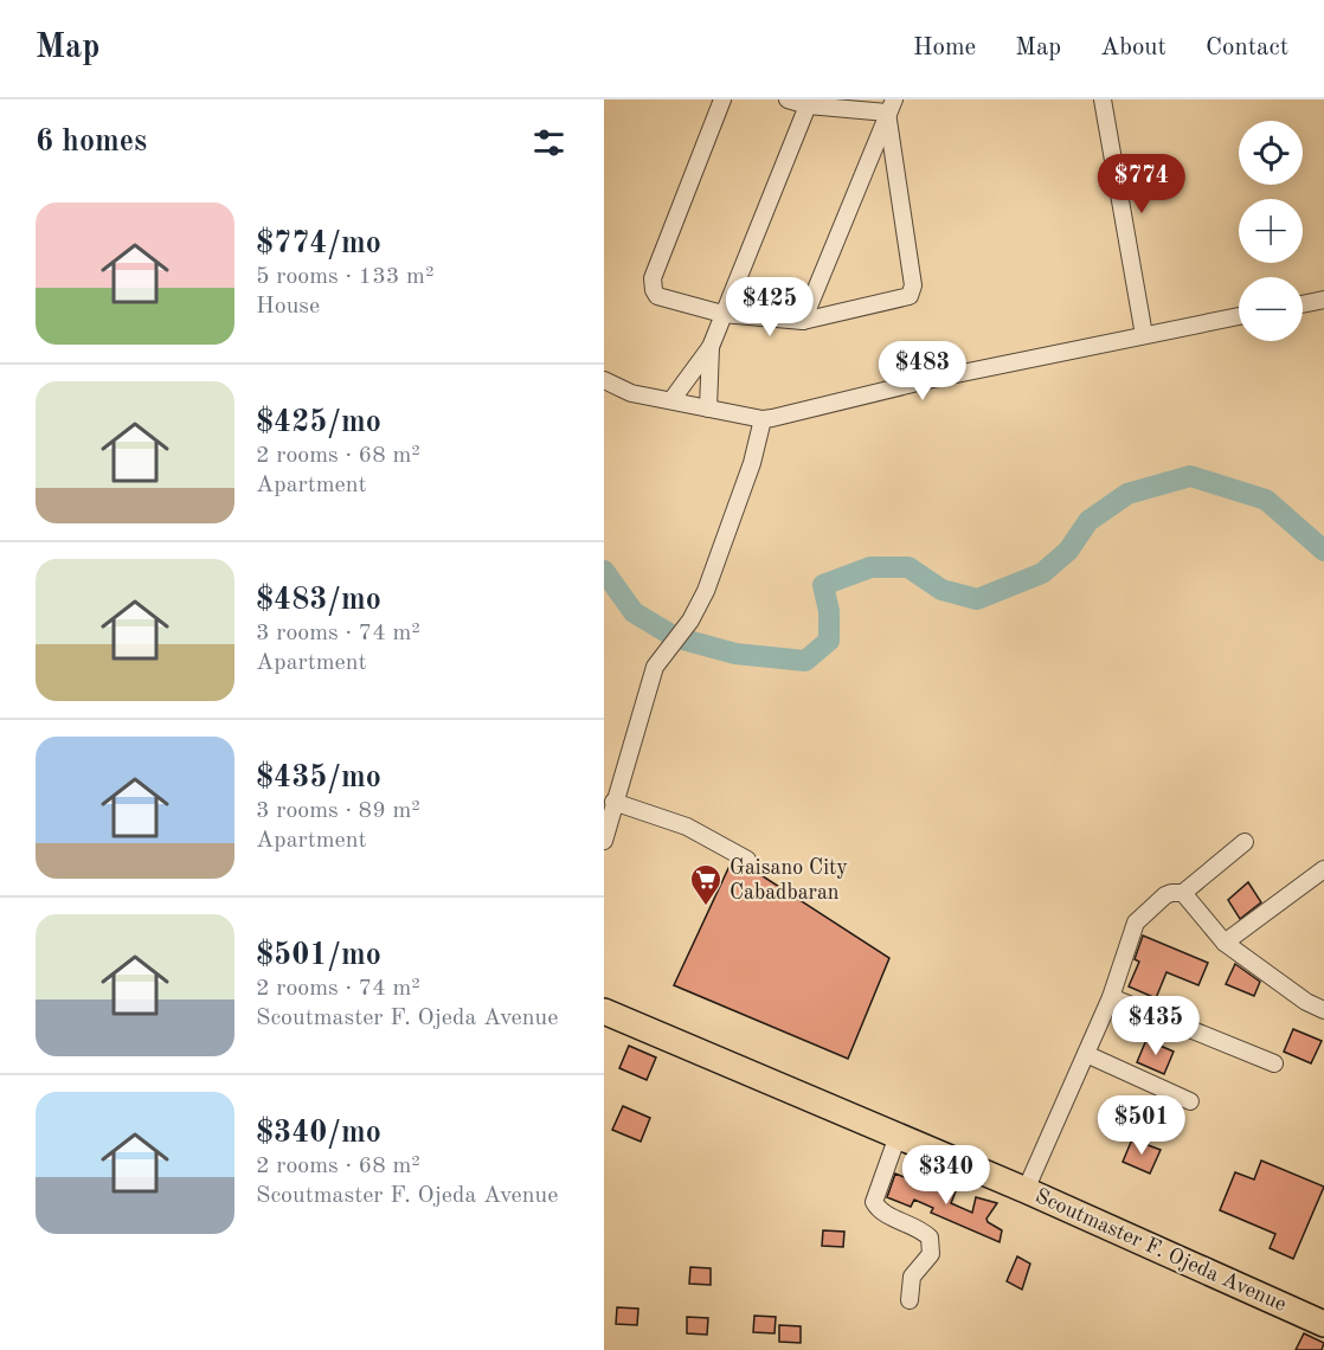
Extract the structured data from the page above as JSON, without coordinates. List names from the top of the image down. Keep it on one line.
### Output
{"streets":{"highway":["Scoutmaster F. Ojeda Avenue"]},"places":{"supermarket":["Gaisano City Cabadbaran"]},"page":{"header":"Map","nav":["Home","Map","About","Contact"],"heading":"6 homes","map_buttons":["+","−"],"price":["$774","$425","$483","$435","$501","$340"],"list":[{"name":"$774/mo","note":"5 rooms · 133 m² · House"},{"name":"$425/mo","note":"2 rooms · 68 m² · Apartment"},{"name":"$483/mo","note":"3 rooms · 74 m² · Apartment"},{"name":"$435/mo","note":"3 rooms · 89 m² · Apartment"},{"name":"$501/mo","note":"2 rooms · 74 m² · Scoutmaster F. Ojeda Avenue"},{"name":"$340/mo","note":"2 rooms · 68 m² · Scoutmaster F. Ojeda Avenue"}]}}
